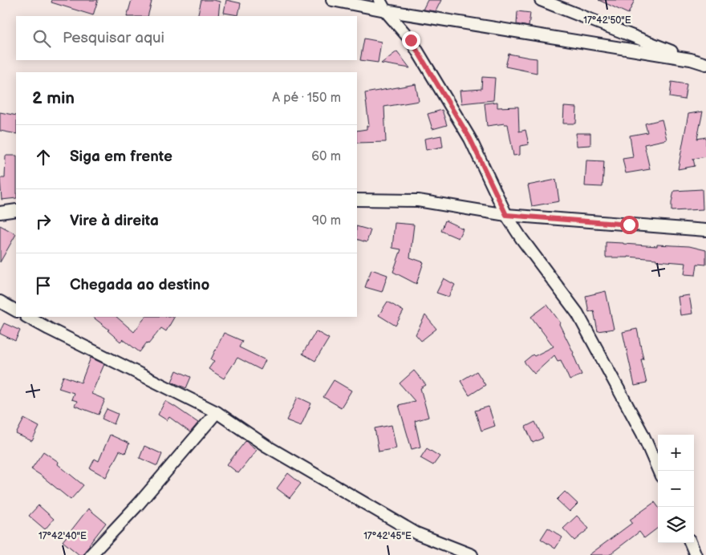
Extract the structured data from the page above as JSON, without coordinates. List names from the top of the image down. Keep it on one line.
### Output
{"page":{"search":"Pesquisar aqui","heading":["2 min","A pé · 150 m"],"list":[["Siga em frente","60 m"],["Vire à direita","90 m"],"Chegada ao destino"],"map_buttons":["+","−"]},"coordinates":["17°42'50\"E","17°42'40\"E","17°42'45\"E"]}
